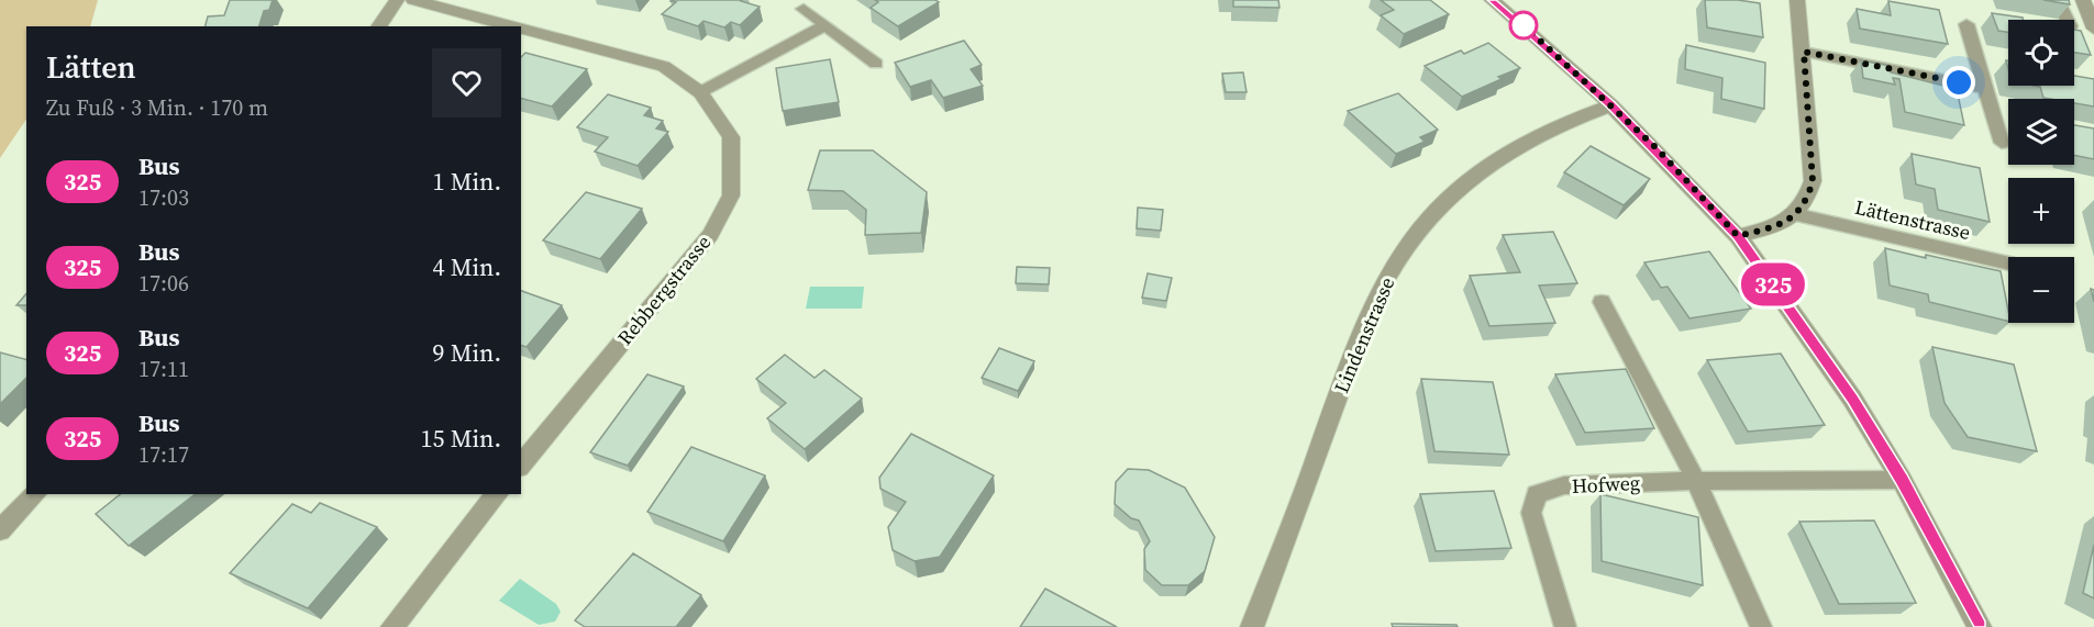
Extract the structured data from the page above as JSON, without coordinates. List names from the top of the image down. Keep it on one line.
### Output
{"streets":{"street":["Rebbergstrasse","Lindenstrasse"],"lane":["Lättenstrasse","Hofweg"]},"lines":["bus line 325"],"page":{"on_map":"325","map_buttons":["+","−"],"heading":["Lätten","Zu Fuß · 3 Min. · 170 m"],"list":[{"mark":"325","name":"Bus","note":"17:03","value":"1 Min."},{"mark":"325","name":"Bus","note":"17:06","value":"4 Min."},{"mark":"325","name":"Bus","note":"17:11","value":"9 Min."},{"mark":"325","name":"Bus","note":"17:17","value":"15 Min."}]}}
